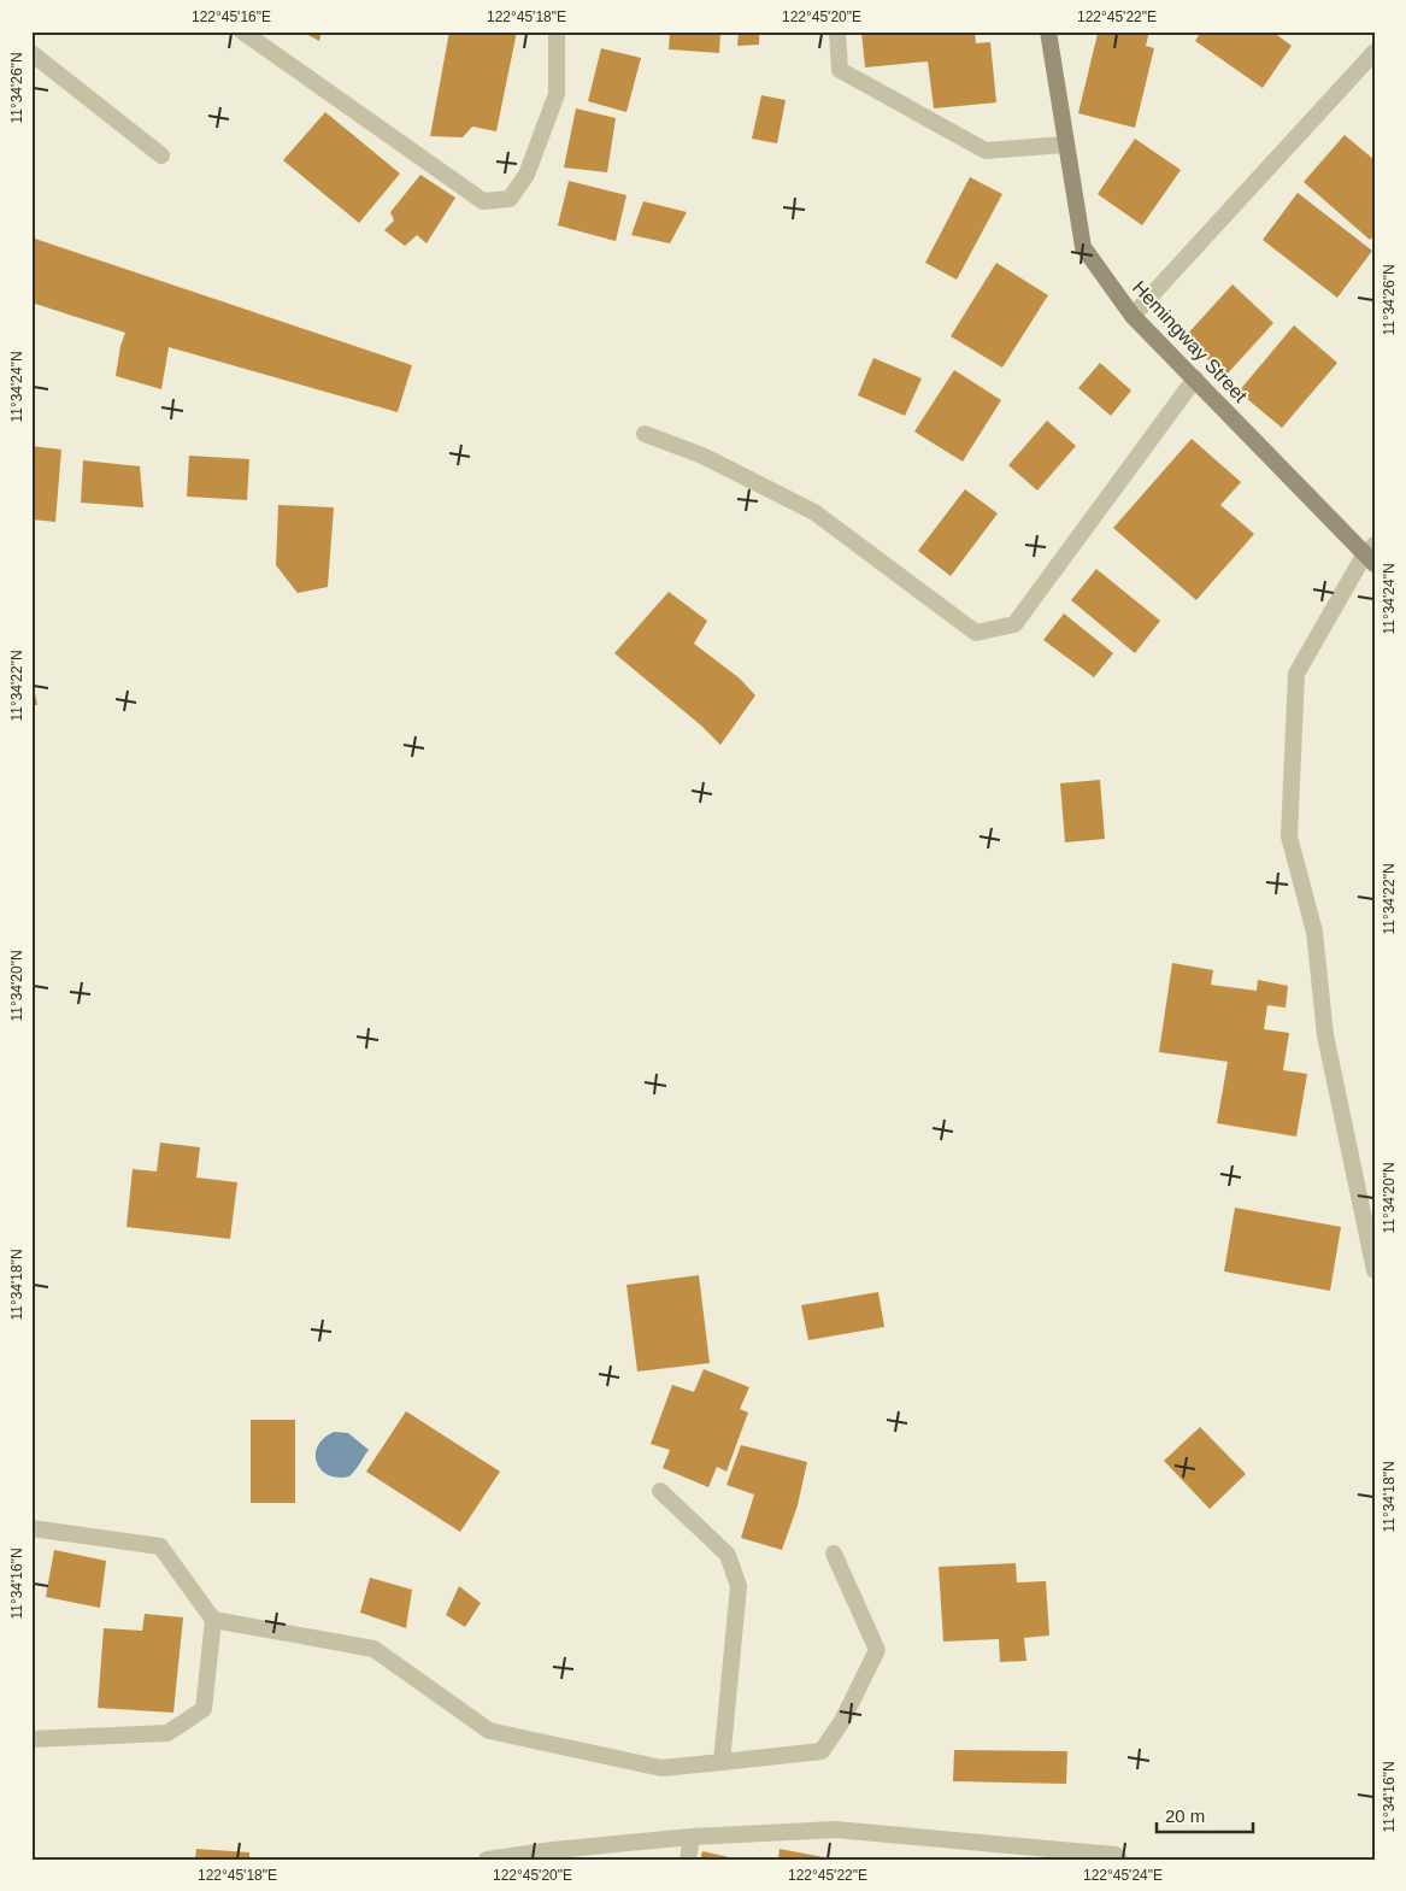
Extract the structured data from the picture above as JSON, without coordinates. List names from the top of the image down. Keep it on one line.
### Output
{"streets":{"main road":["Hemingway Street"]},"scale_bar":"20 m","coordinates":["122°45'16\"E","122°45'18\"E","122°45'20\"E","122°45'22\"E","11°34'26\"N","11°34'24\"N","11°34'22\"N","11°34'20\"N","11°34'18\"N","11°34'16\"N","122°45'24\"E"]}
